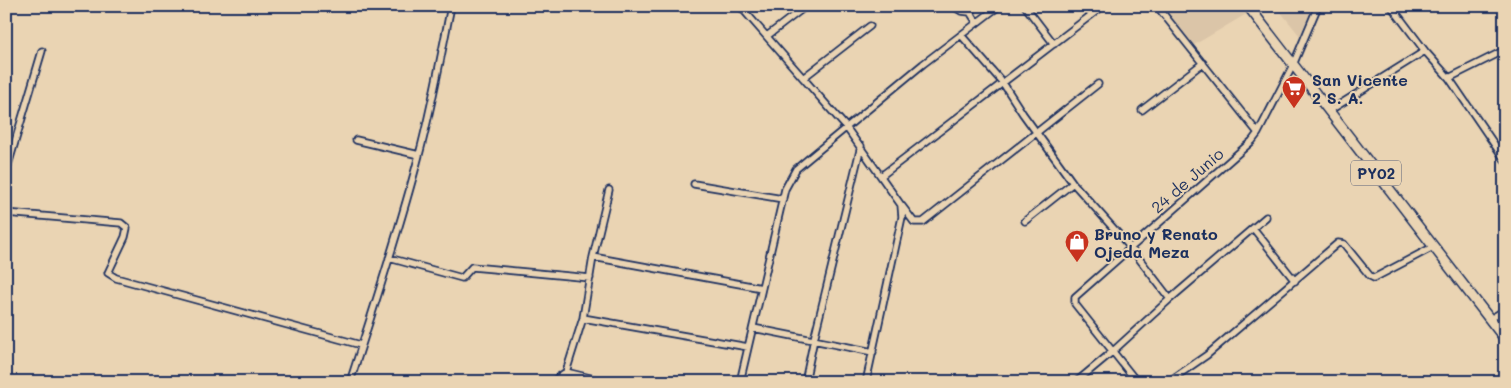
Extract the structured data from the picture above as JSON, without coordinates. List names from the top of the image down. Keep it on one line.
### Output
{"streets":{"main road":["PY02"],"street":["24 de Junio"]},"crossings":[["PY02","24 de Junio"]],"places":{"supermarket":["San Vicente 2 S. A."],"shop":["Bruno y Renato Ojeda Meza"]}}
